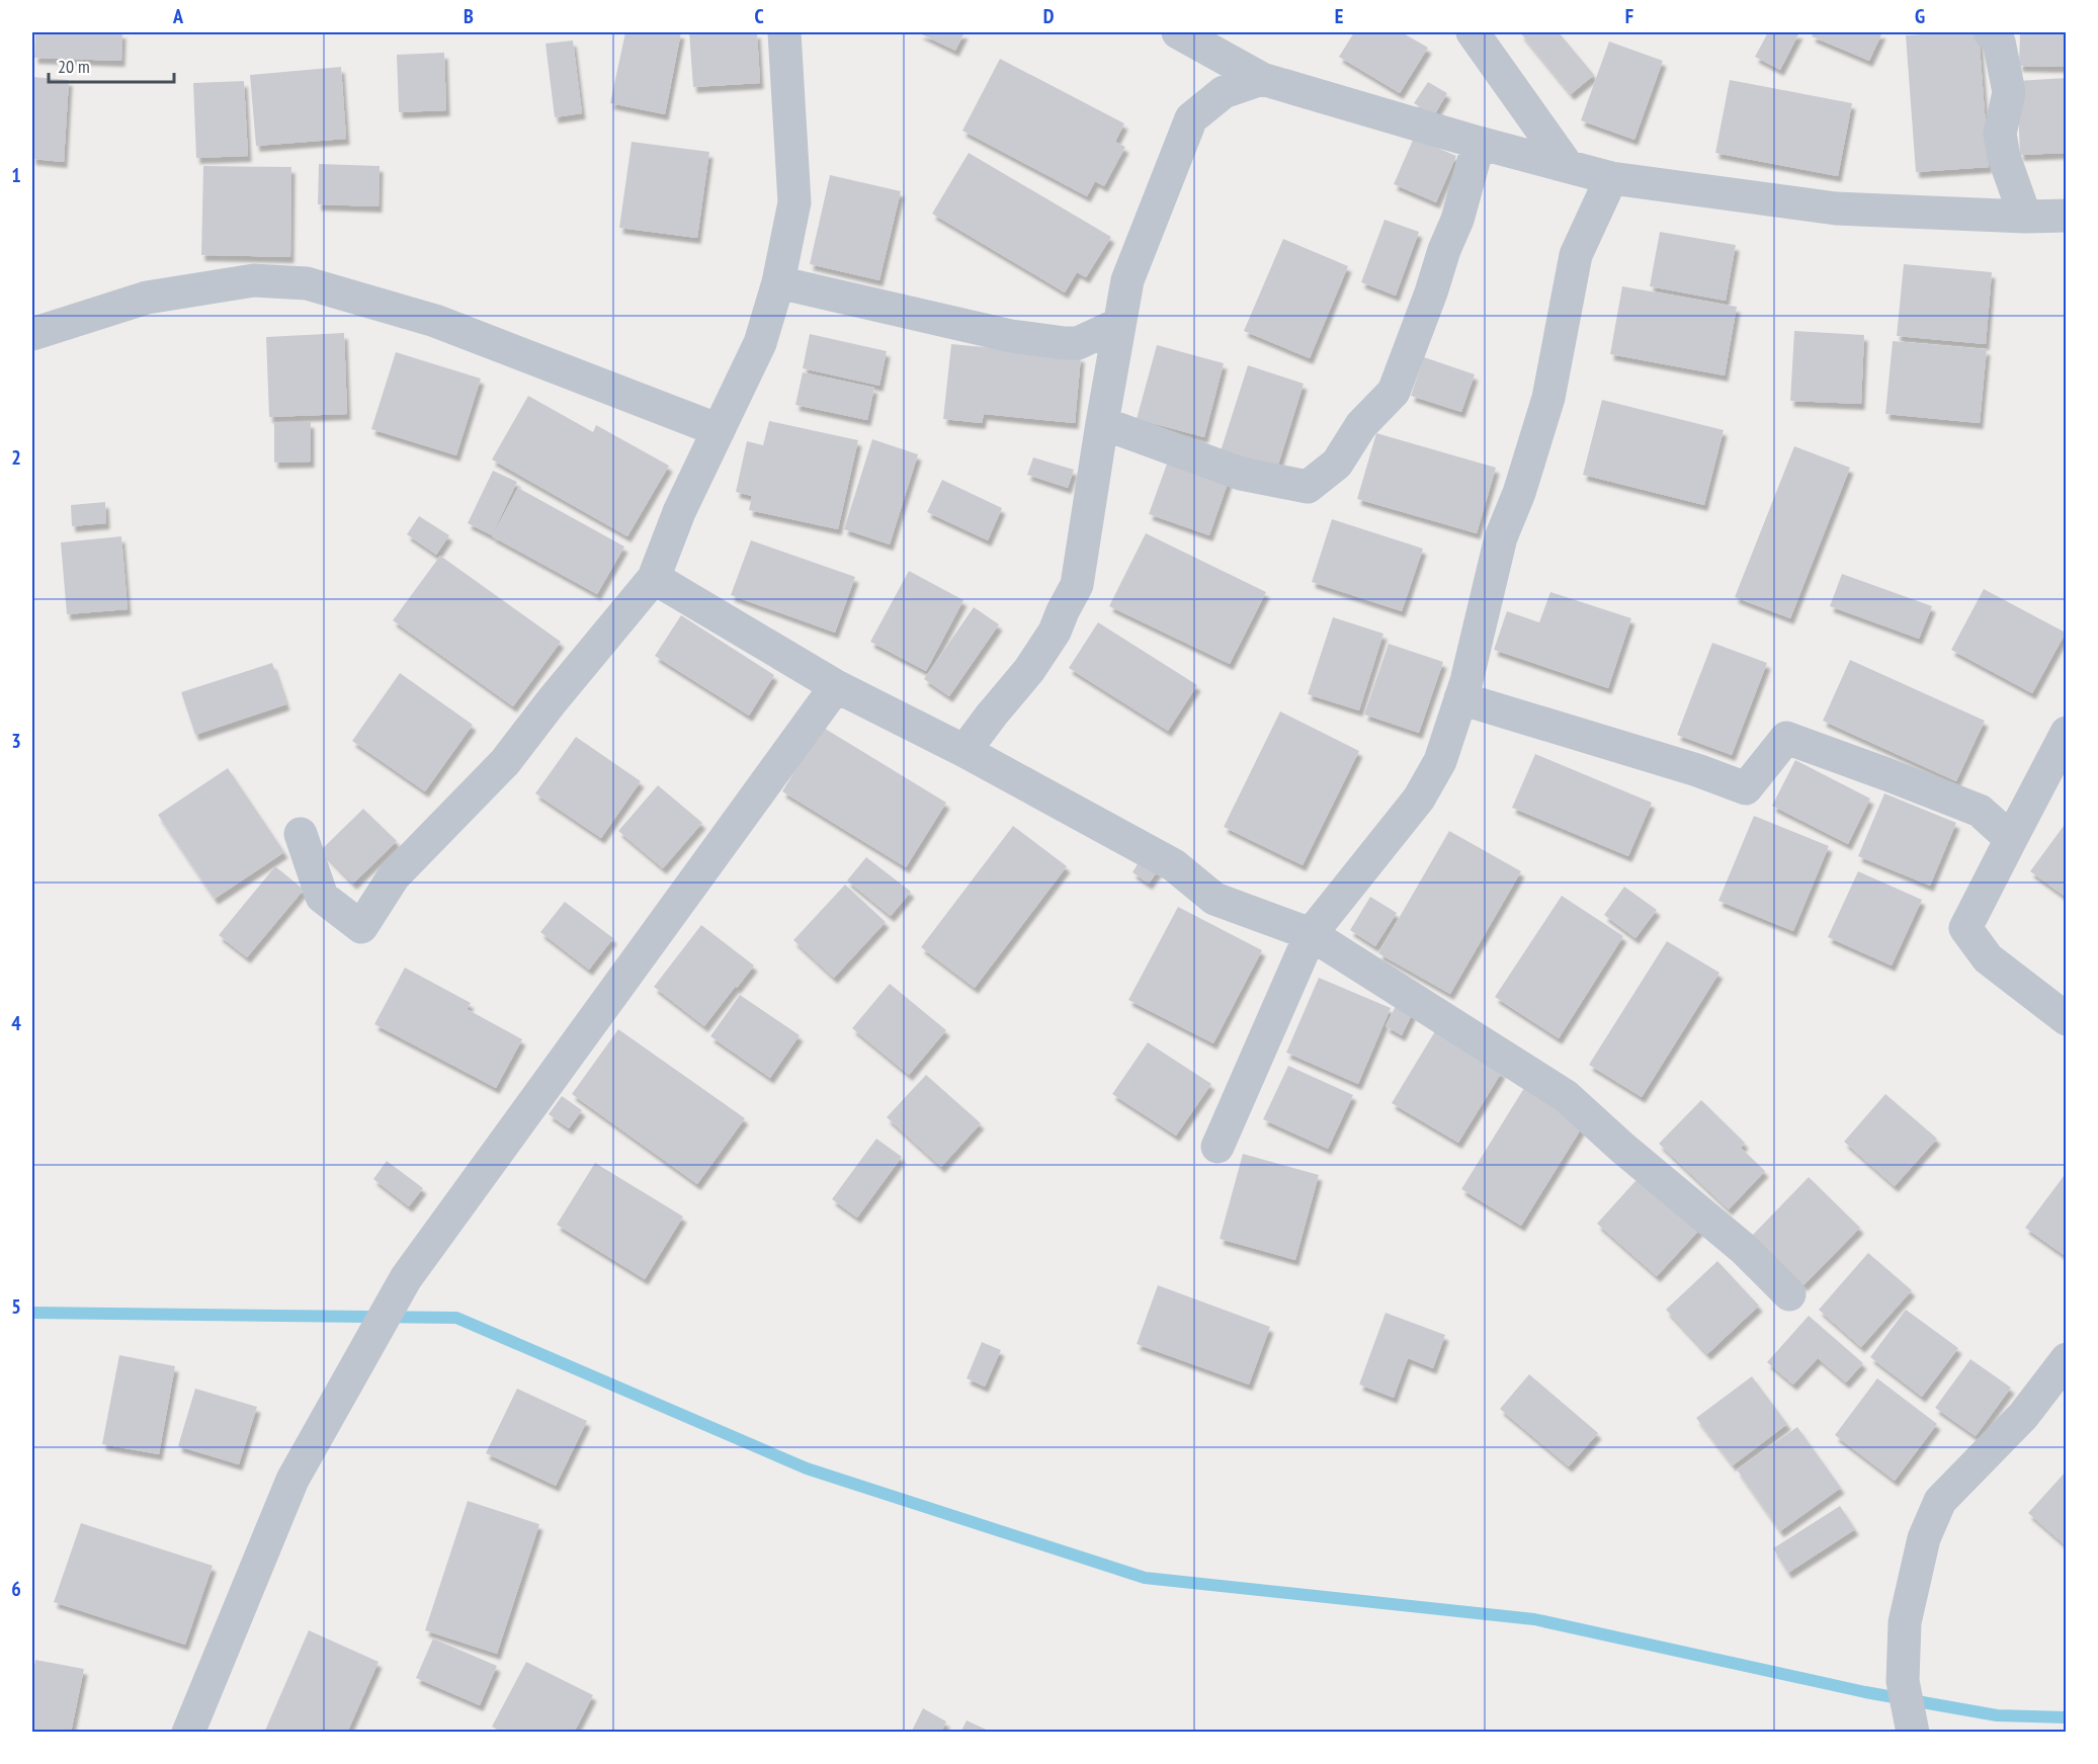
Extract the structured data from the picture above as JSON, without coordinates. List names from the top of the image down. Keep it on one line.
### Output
{"scale_bar":"20 m","grid":{"columns":["A","B","C","D","E","F","G"],"rows":["1","2","3","4","5","6"]}}
